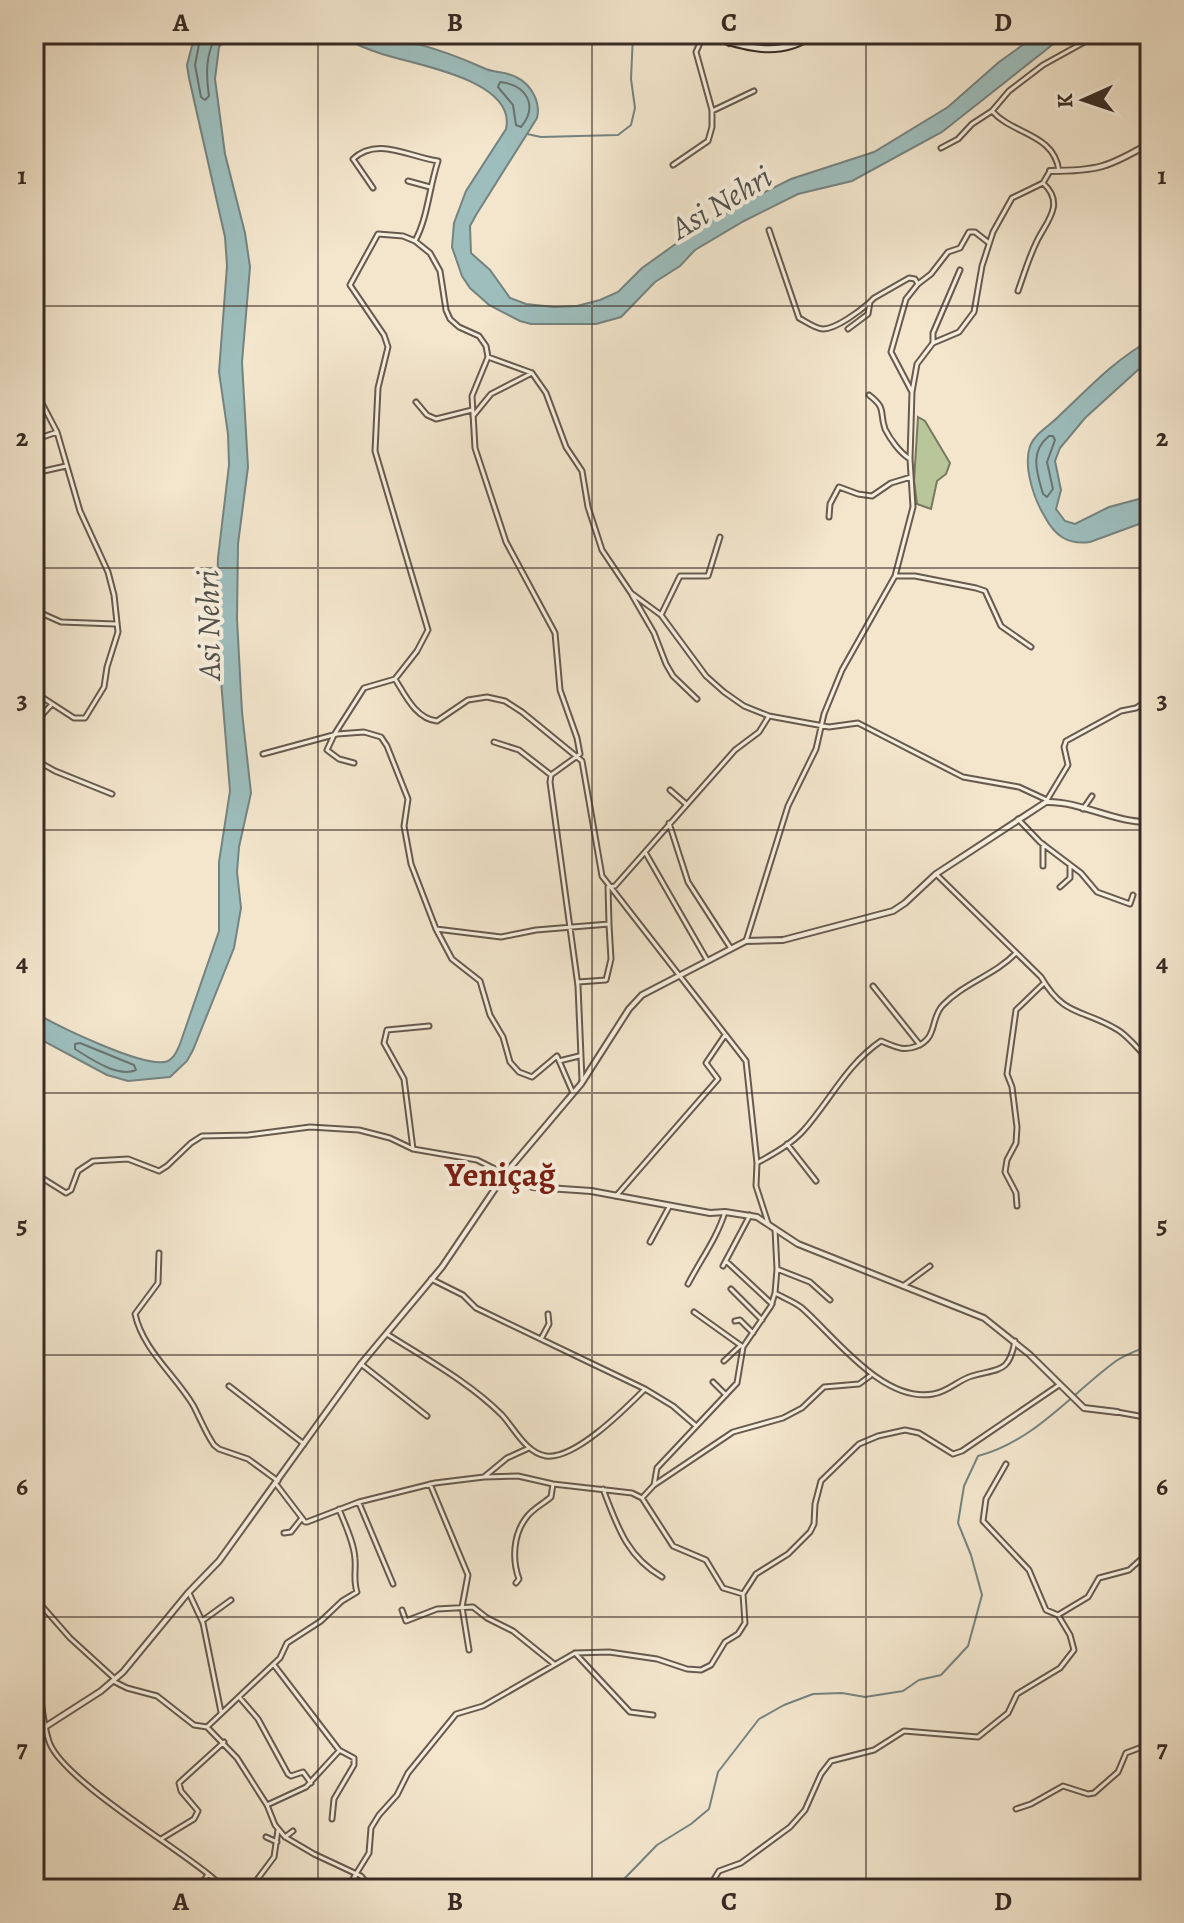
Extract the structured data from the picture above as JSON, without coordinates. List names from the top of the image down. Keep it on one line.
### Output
{"districts":["Yeniçağ"],"water":["Asi Nehri"],"north":"left","grid":{"columns":["A","B","C","D"],"rows":["1","2","3","4","5","6","7"]}}
